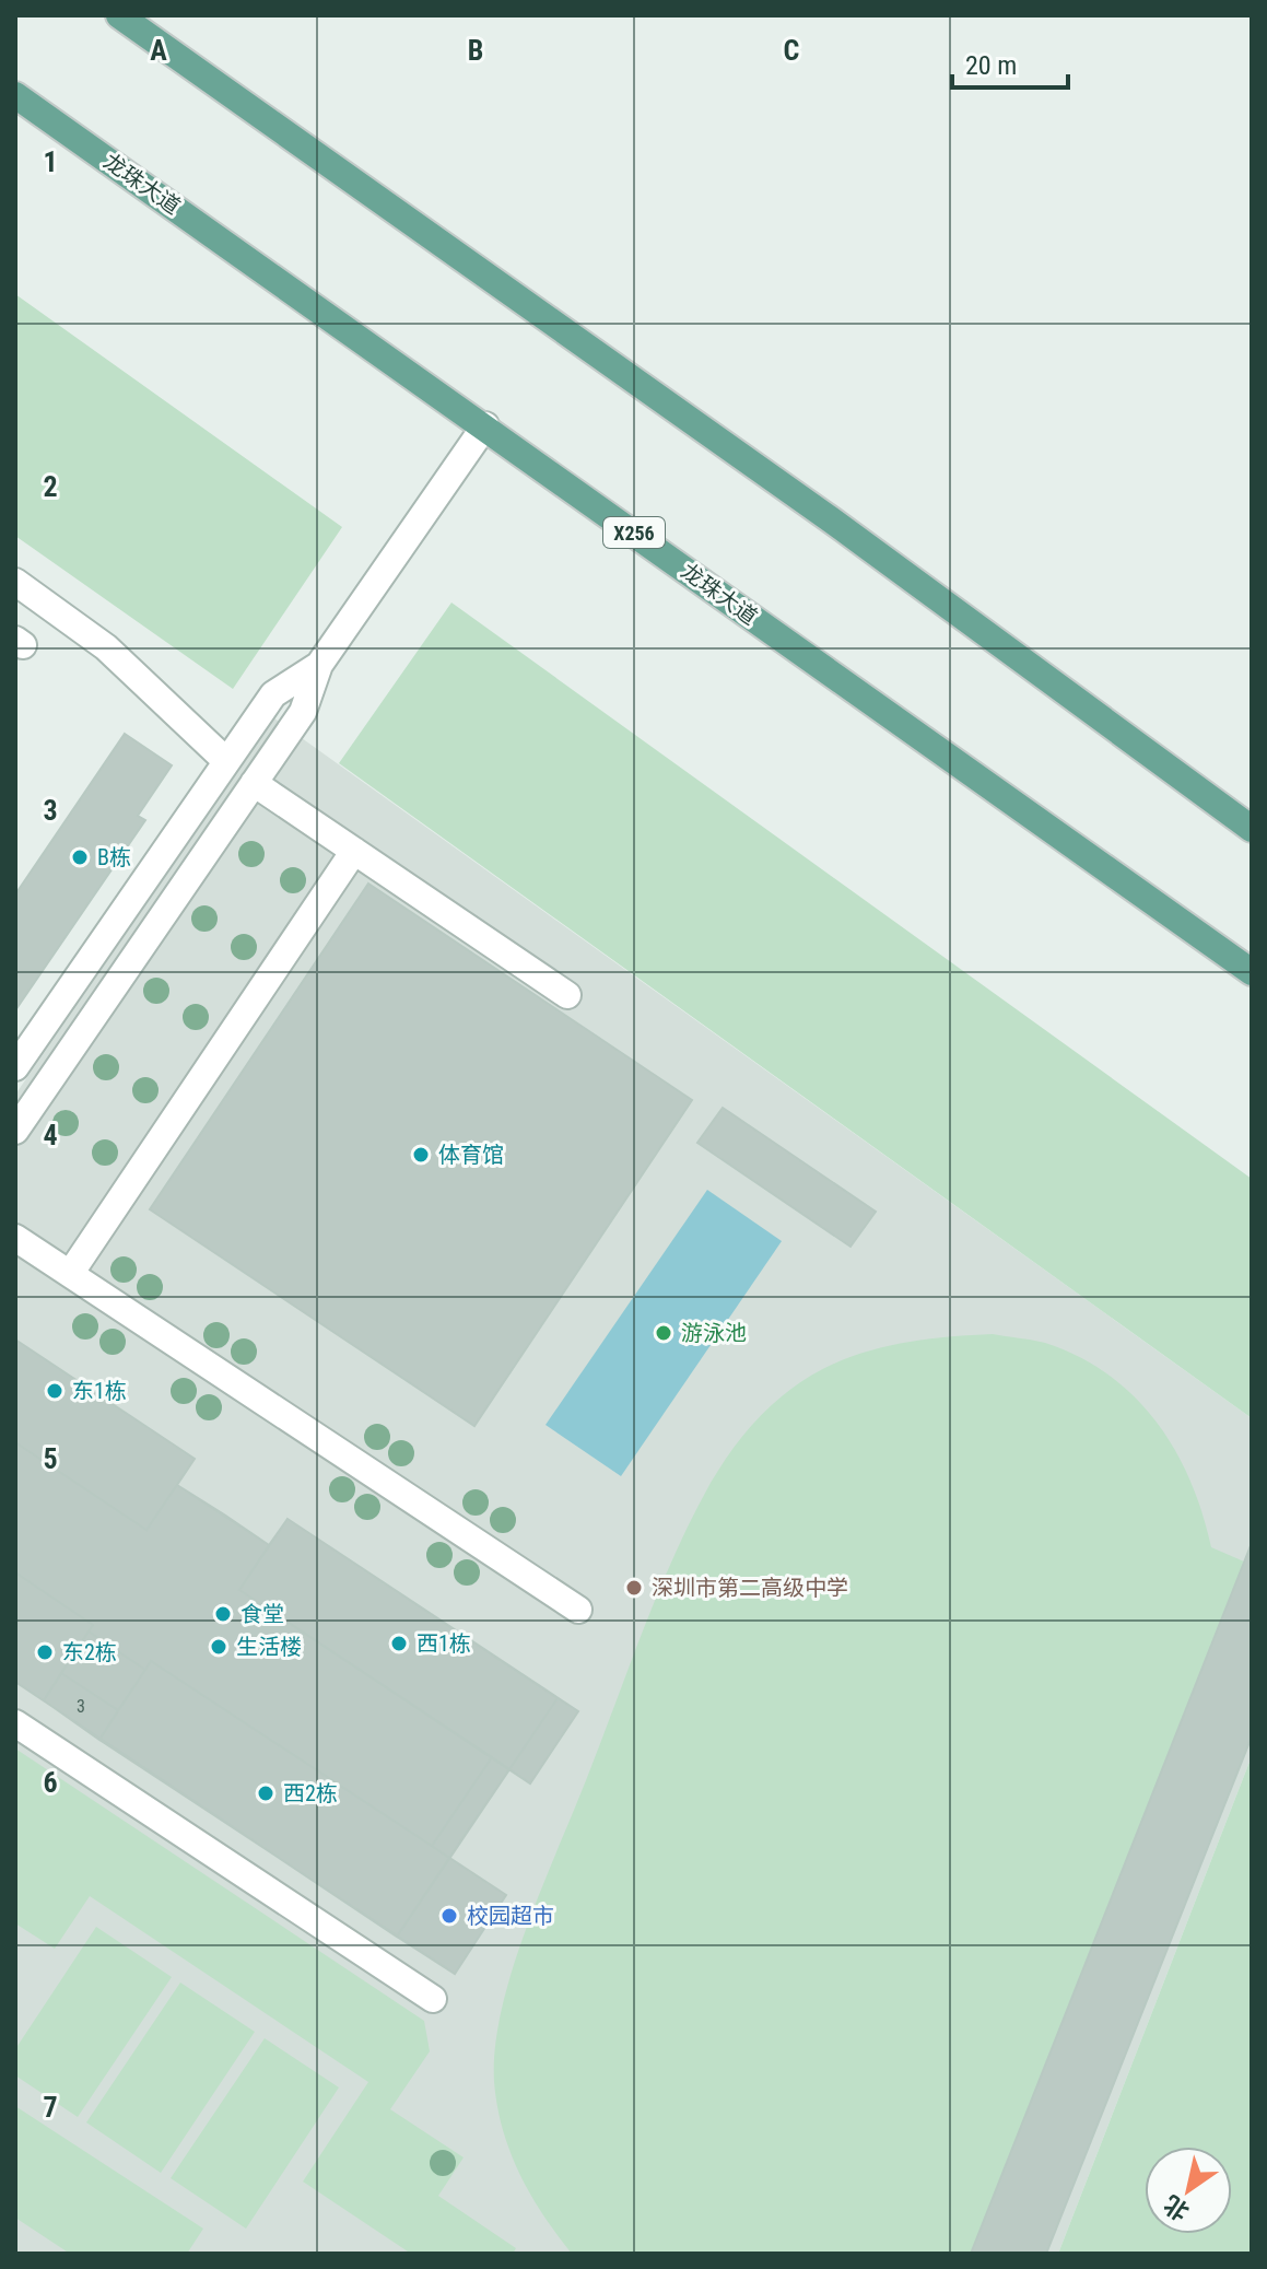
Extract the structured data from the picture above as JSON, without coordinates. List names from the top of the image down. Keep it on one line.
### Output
{"streets":{"main road":["龙珠大道","X256"]},"places":["B栋","体育馆","游泳池","东1栋","深圳市第二高级中学","食堂","西1栋","生活楼","东2栋","西2栋","校园超市"],"house_numbers":["3"],"scale_bar":"20 m","north":"bottom left","grid":{"columns":["A","B","C"],"rows":["1","2","3","4","5","6","7"]}}
